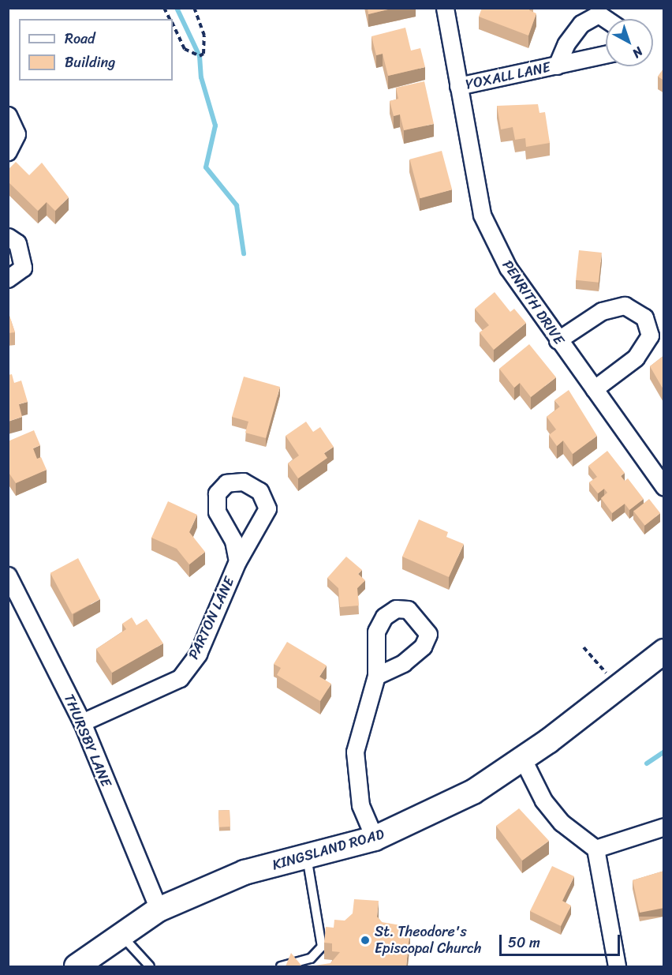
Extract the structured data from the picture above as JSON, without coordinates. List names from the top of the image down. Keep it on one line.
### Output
{"streets":{"street":["YOXALL LANE","PENRITH DRIVE","PARTON LANE","THURSBY LANE","KINGSLAND ROAD"]},"crossings":[["YOXALL LANE","PENRITH DRIVE"],["PARTON LANE","THURSBY LANE"],["THURSBY LANE","KINGSLAND ROAD"]],"places":["St. Theodore's Episcopal Church"],"legend":["Road","Building"],"scale_bar":"50 m","north":"bottom right"}
